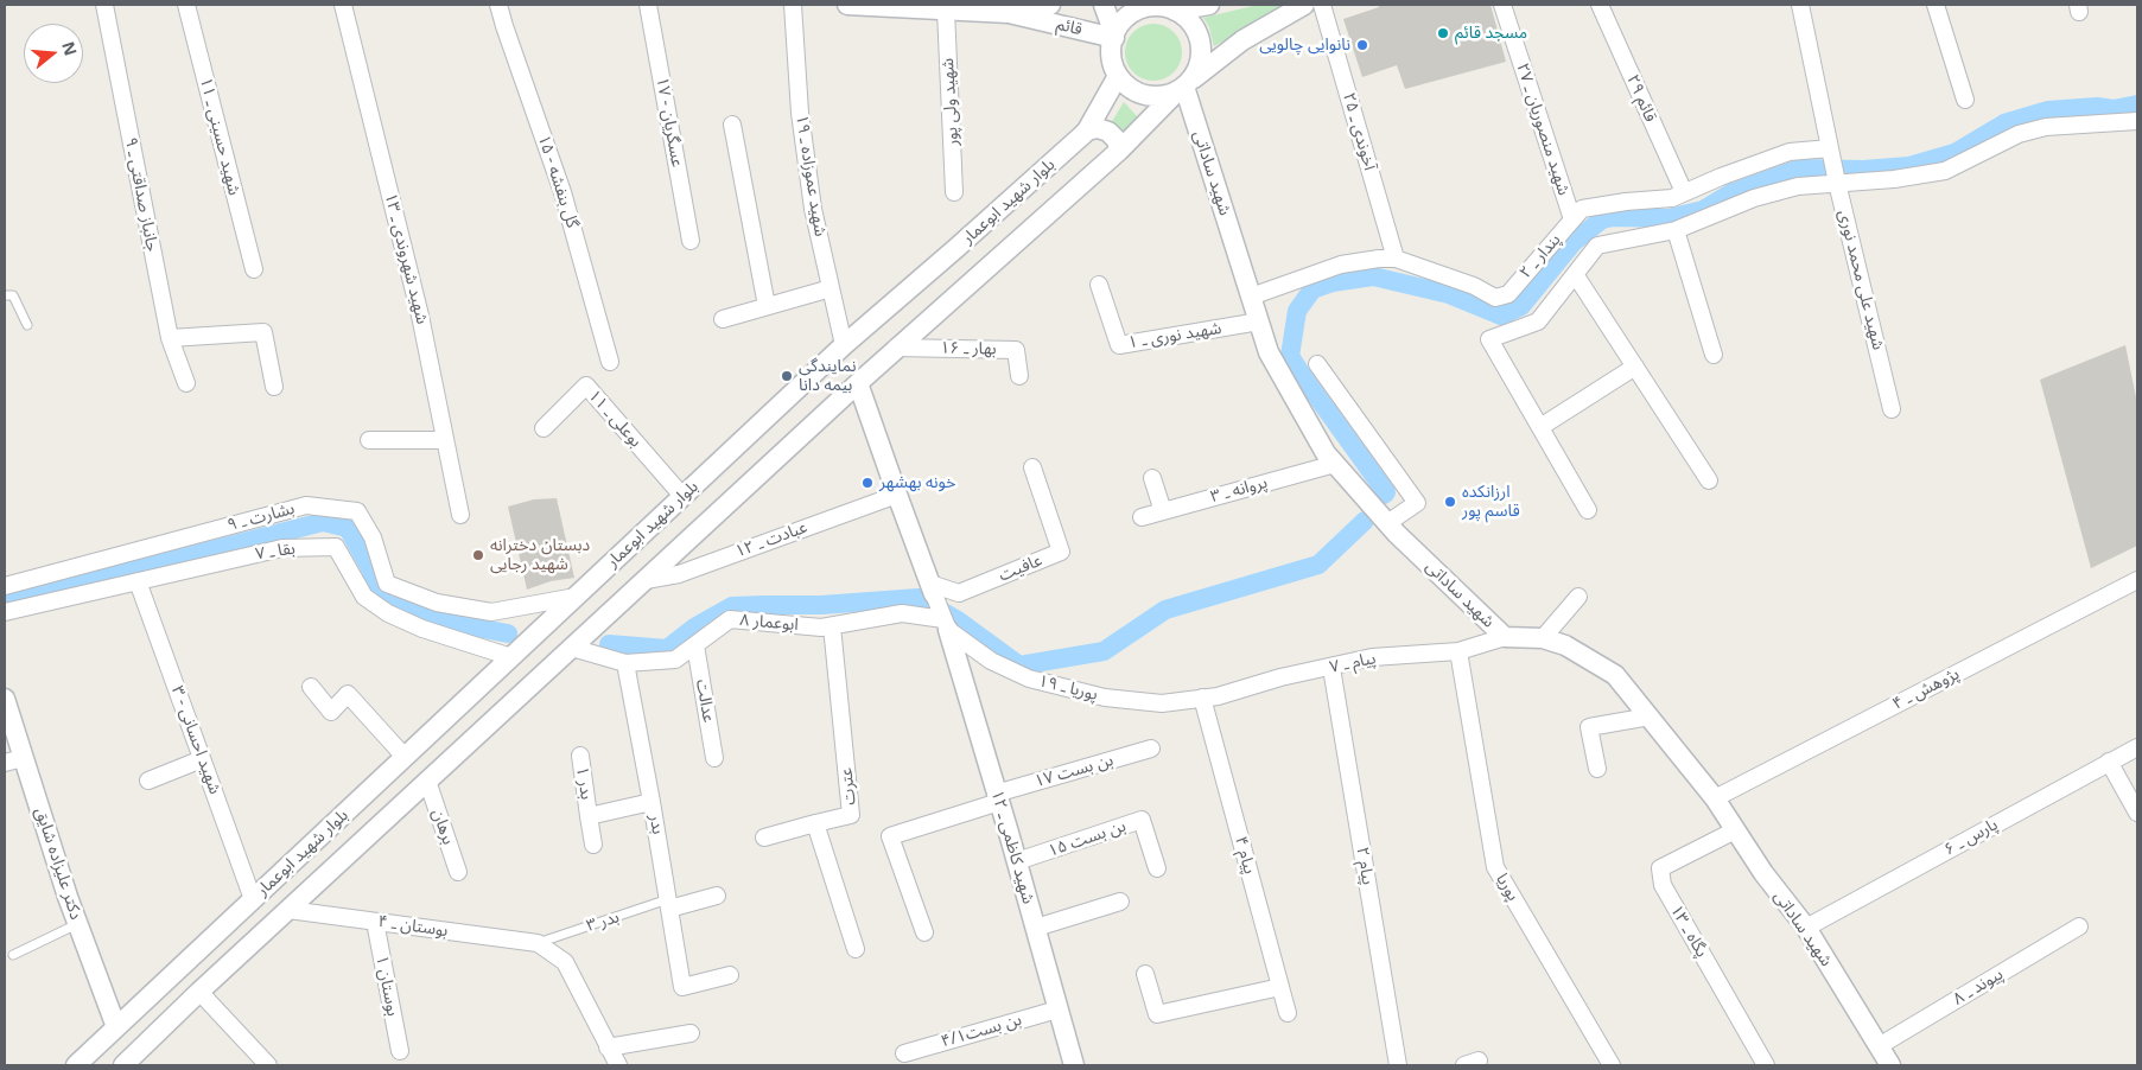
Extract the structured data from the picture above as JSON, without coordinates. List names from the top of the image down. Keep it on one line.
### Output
{"streets":{"street":["قائم","قائم ۲۹","شهید ولی پور","عسگریان - ۱۷","شهید منصوریان ـ ۲۷","آخوندی ـ ۲۵","شهید حسینی ـ ۱۱","شهید ساداتی","شهید عموزاده ـ ۱۹","گل بنفشه - ۱۵","جانباز صداقتی ـ ۹","بلوار شهید ابوعمار","پندار ـ ۲","شهید شهروندی ـ ۱۳","شهید علی محمد نوری","شهید نوری ـ ۱","بهار ـ ۱۶","بوعلی ـ ۱۱","پروانه ـ ۳","بشارت ـ ۹","عبادت ـ ۱۲","بقا ـ ۷","عافیت","ابوعمار ۸","پیام ـ ۷","پوریا ـ ۱۹","پژوهش ـ ۴","عدالت","شهید احسانی - ۳","بن بست ۱۷","بدر ۱","عترت","بدر","برهان","پارس ـ ۶","بن بست ۱۵","شهید کاظمی ـ ۱۲","پیام ۴","دکتر علیزاده شایق","پیام ۲","پوریا","بوستان ـ ۴","پگاه ـ ۱۳","بوستان ۱","پیوند ـ ۸","بن بست۴/۱"],"lane":["بدر ۳"]},"crossings":[["قائم","شهید ولی پور"],["قائم","شهید ساداتی"],["قائم","بلوار شهید ابوعمار"],["قائم ۲۹","پندار ـ ۲"],["شهید منصوریان ـ ۲۷","پندار ـ ۲"],["آخوندی ـ ۲۵","پندار ـ ۲"],["شهید ساداتی","بلوار شهید ابوعمار"],["شهید ساداتی","پندار ـ ۲"],["شهید ساداتی","شهید نوری ـ ۱"],["شهید ساداتی","پروانه ـ ۳"],["شهید ساداتی","پیام ـ ۷"],["شهید ساداتی","پژوهش ـ ۴"],["شهید ساداتی","پارس ـ ۶"],["شهید ساداتی","پگاه ـ ۱۳"],["شهید ساداتی","پیوند ـ ۸"],["شهید عموزاده ـ ۱۹","بلوار شهید ابوعمار"],["بلوار شهید ابوعمار","بهار ـ ۱۶"],["بلوار شهید ابوعمار","بوعلی ـ ۱۱"],["بلوار شهید ابوعمار","بشارت ـ ۹"],["بلوار شهید ابوعمار","عبادت ـ ۱۲"],["بلوار شهید ابوعمار","بقا ـ ۷"],["بلوار شهید ابوعمار","ابوعمار ۸"],["بلوار شهید ابوعمار","شهید احسانی - ۳"],["بلوار شهید ابوعمار","برهان"],["بلوار شهید ابوعمار","دکتر علیزاده شایق"],["بلوار شهید ابوعمار","بوستان ـ ۴"],["پندار ـ ۲","شهید علی محمد نوری"],["بقا ـ ۷","شهید احسانی - ۳"],["ابوعمار ۸","پوریا ـ ۱۹"],["ابوعمار ۸","عدالت"],["ابوعمار ۸","عترت"],["ابوعمار ۸","بدر"],["ابوعمار ۸","شهید کاظمی ـ ۱۲"],["پیام ـ ۷","پوریا ـ ۱۹"],["پیام ـ ۷","پیام ۴"],["پیام ـ ۷","پیام ۲"],["پیام ـ ۷","پوریا"],["پوریا ـ ۱۹","شهید کاظمی ـ ۱۲"],["پوریا ـ ۱۹","پیام ۴"],["بن بست ۱۷","شهید کاظمی ـ ۱۲"],["بدر ۱","بدر"],["بدر","بدر ۳"],["بن بست ۱۵","شهید کاظمی ـ ۱۲"],["شهید کاظمی ـ ۱۲","بن بست۴/۱"],["بدر ۳","بوستان ـ ۴"],["بوستان ـ ۴","بوستان ۱"]],"places":["مسجد قائم","نانوایی چالویی","نمایندگی بیمه دانا","خونه بهشهر","ارزانکده قاسم پور","دبستان دخترانه شهید رجایی"],"north":"right"}
